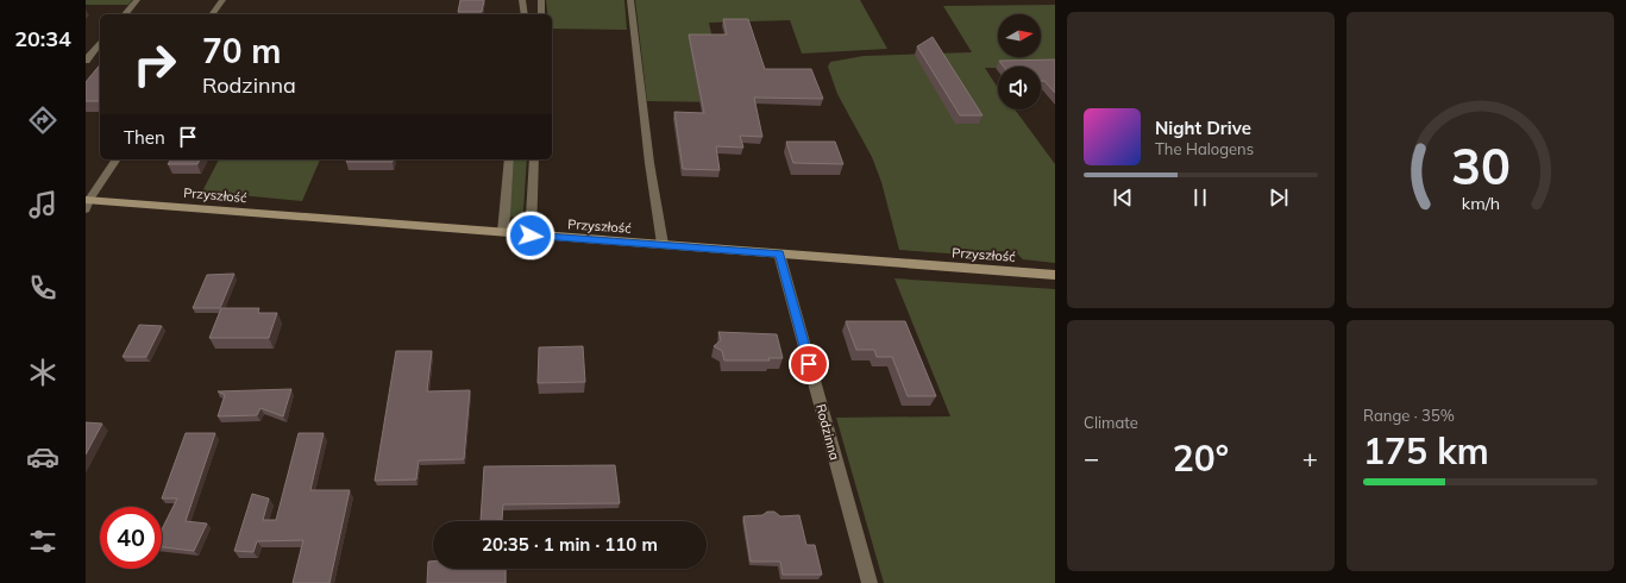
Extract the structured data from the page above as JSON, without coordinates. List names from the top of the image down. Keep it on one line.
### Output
{"streets":{"street":["Przyszłość","Rodzinna"]},"crossings":[["Przyszłość","Rodzinna"]],"north":"right","page":{"tabs":"20:34","turn":["70 m","Rodzinna"],"song":["Night Drive","The Halogens"],"then":"Then","tile":["Climate",["Range · 35%","175 km"]],"heat":["−","20°","+"],"limit":"40","trip":"20:35 · 1 min · 110 m","gauge":["30","km/h"]}}
